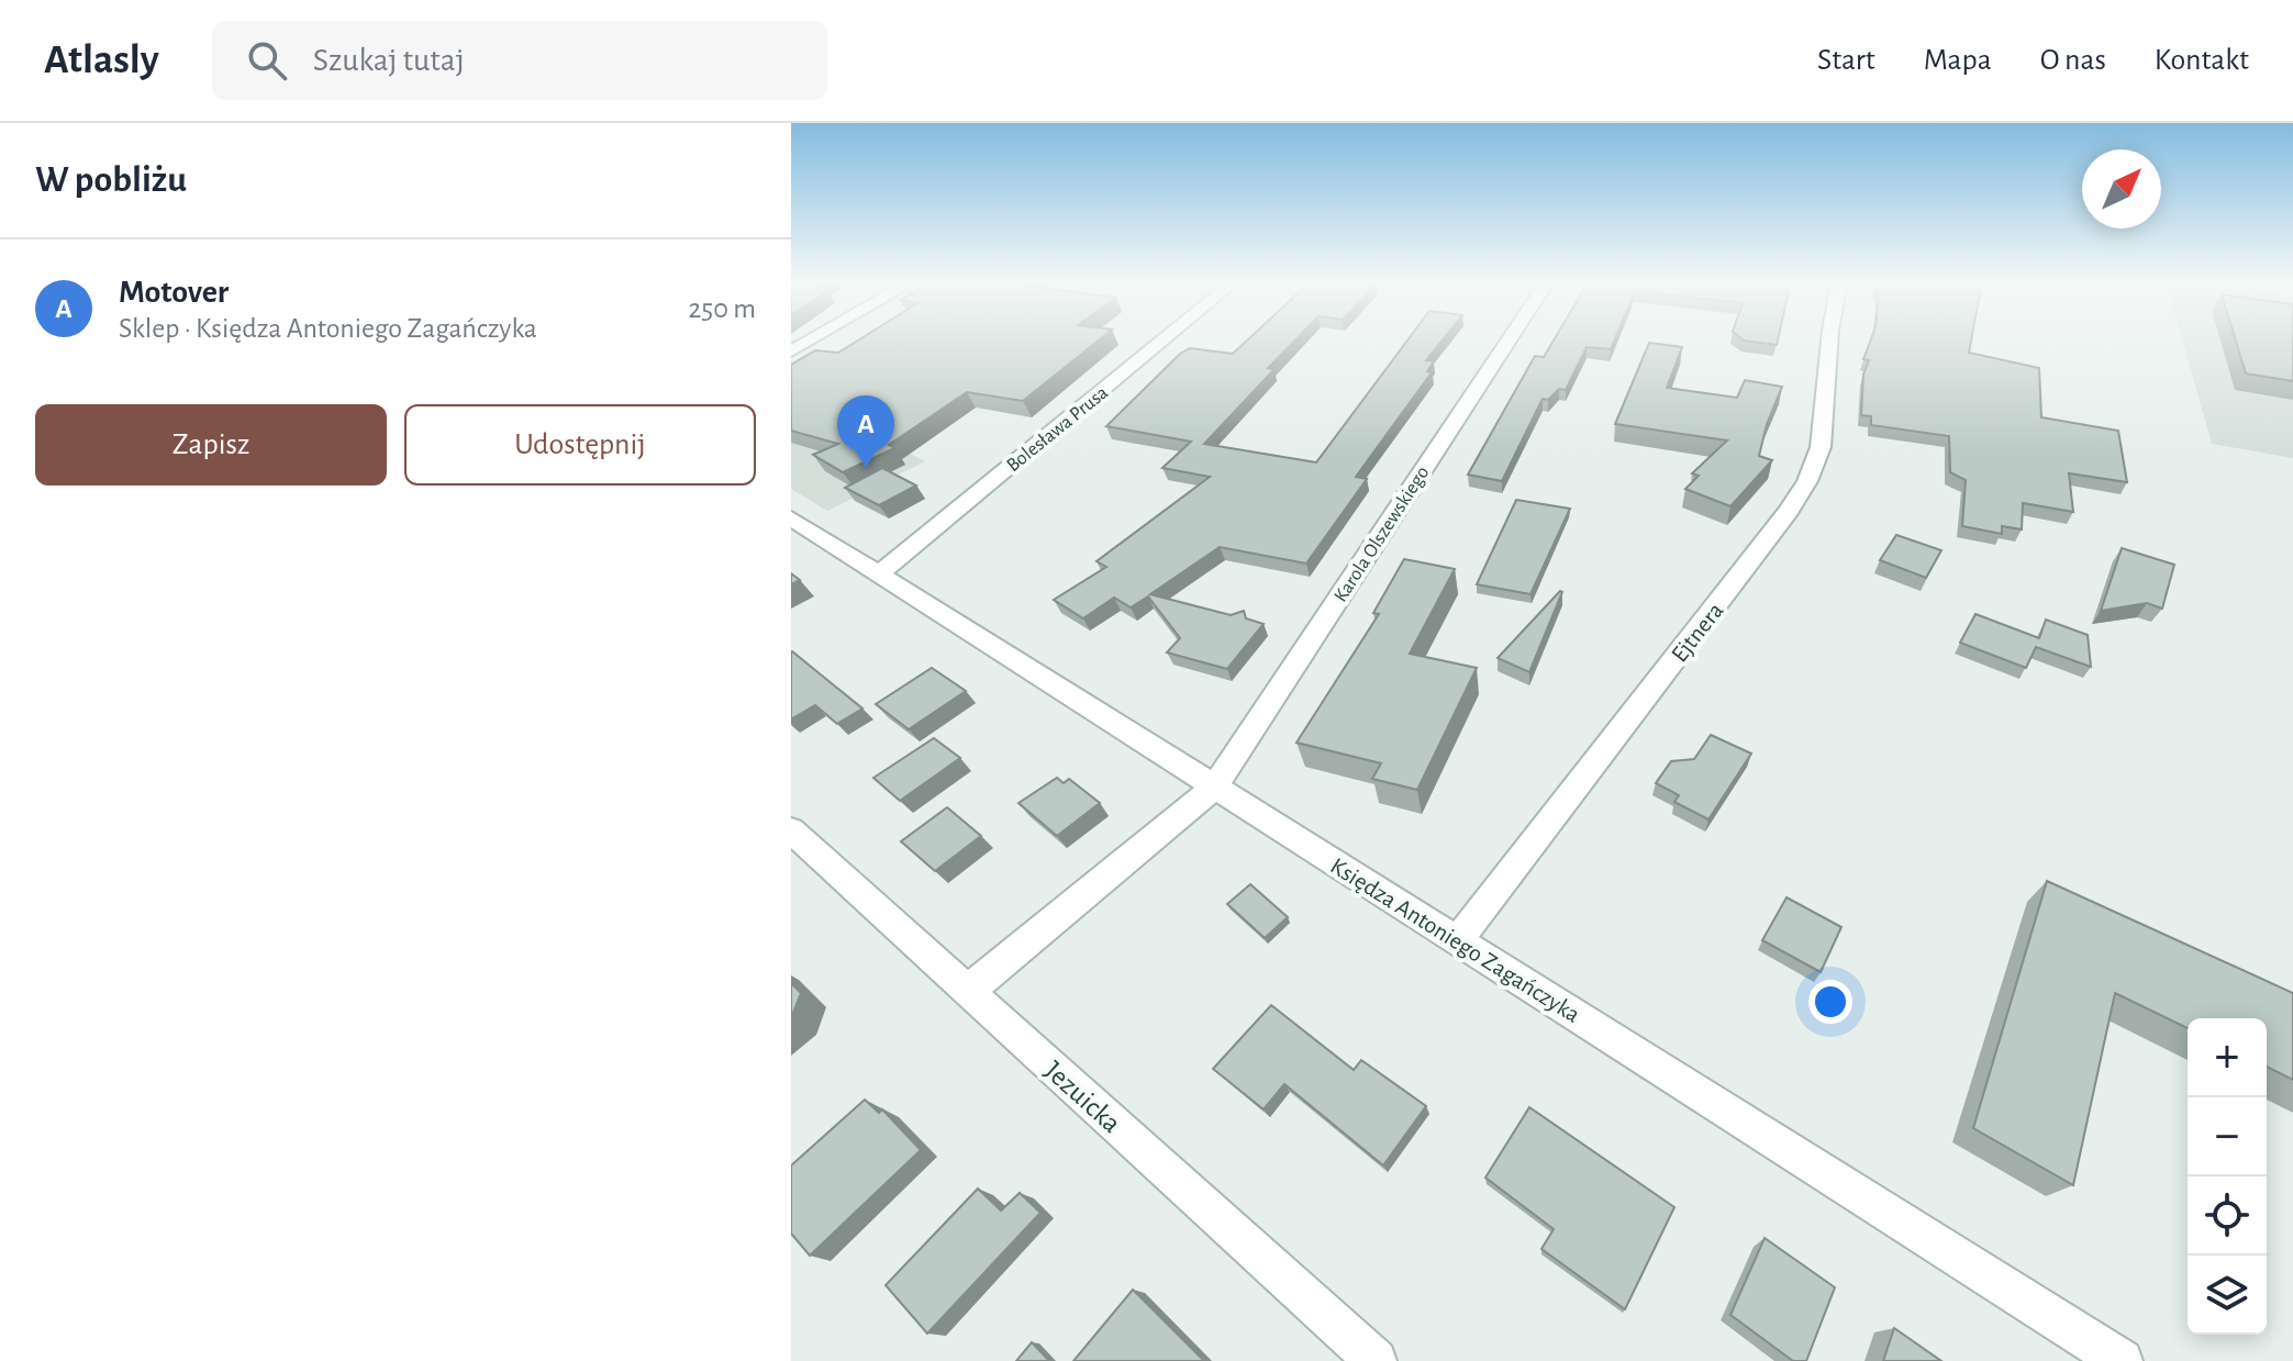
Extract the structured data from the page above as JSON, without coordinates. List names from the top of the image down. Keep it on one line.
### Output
{"streets":{"street":["Bolesława Prusa","Karola Olszewskiego","Ejtnera","Księdza Antoniego Zagańczyka","Jezuicka"]},"crossings":[["Bolesława Prusa","Księdza Antoniego Zagańczyka"],["Karola Olszewskiego","Księdza Antoniego Zagańczyka"],["Karola Olszewskiego","Jezuicka"],["Ejtnera","Księdza Antoniego Zagańczyka"]],"north":"top right","page":{"header":"Atlasly","search":"Szukaj tutaj","nav":["Start","Mapa","O nas","Kontakt"],"heading":"W pobliżu","list":[{"mark":"A","name":"Motover","note":"Sklep · Księdza Antoniego Zagańczyka","value":"250 m"}],"buttons":["Zapisz","Udostępnij"],"pins":"A","map_buttons":["+","−"]}}
